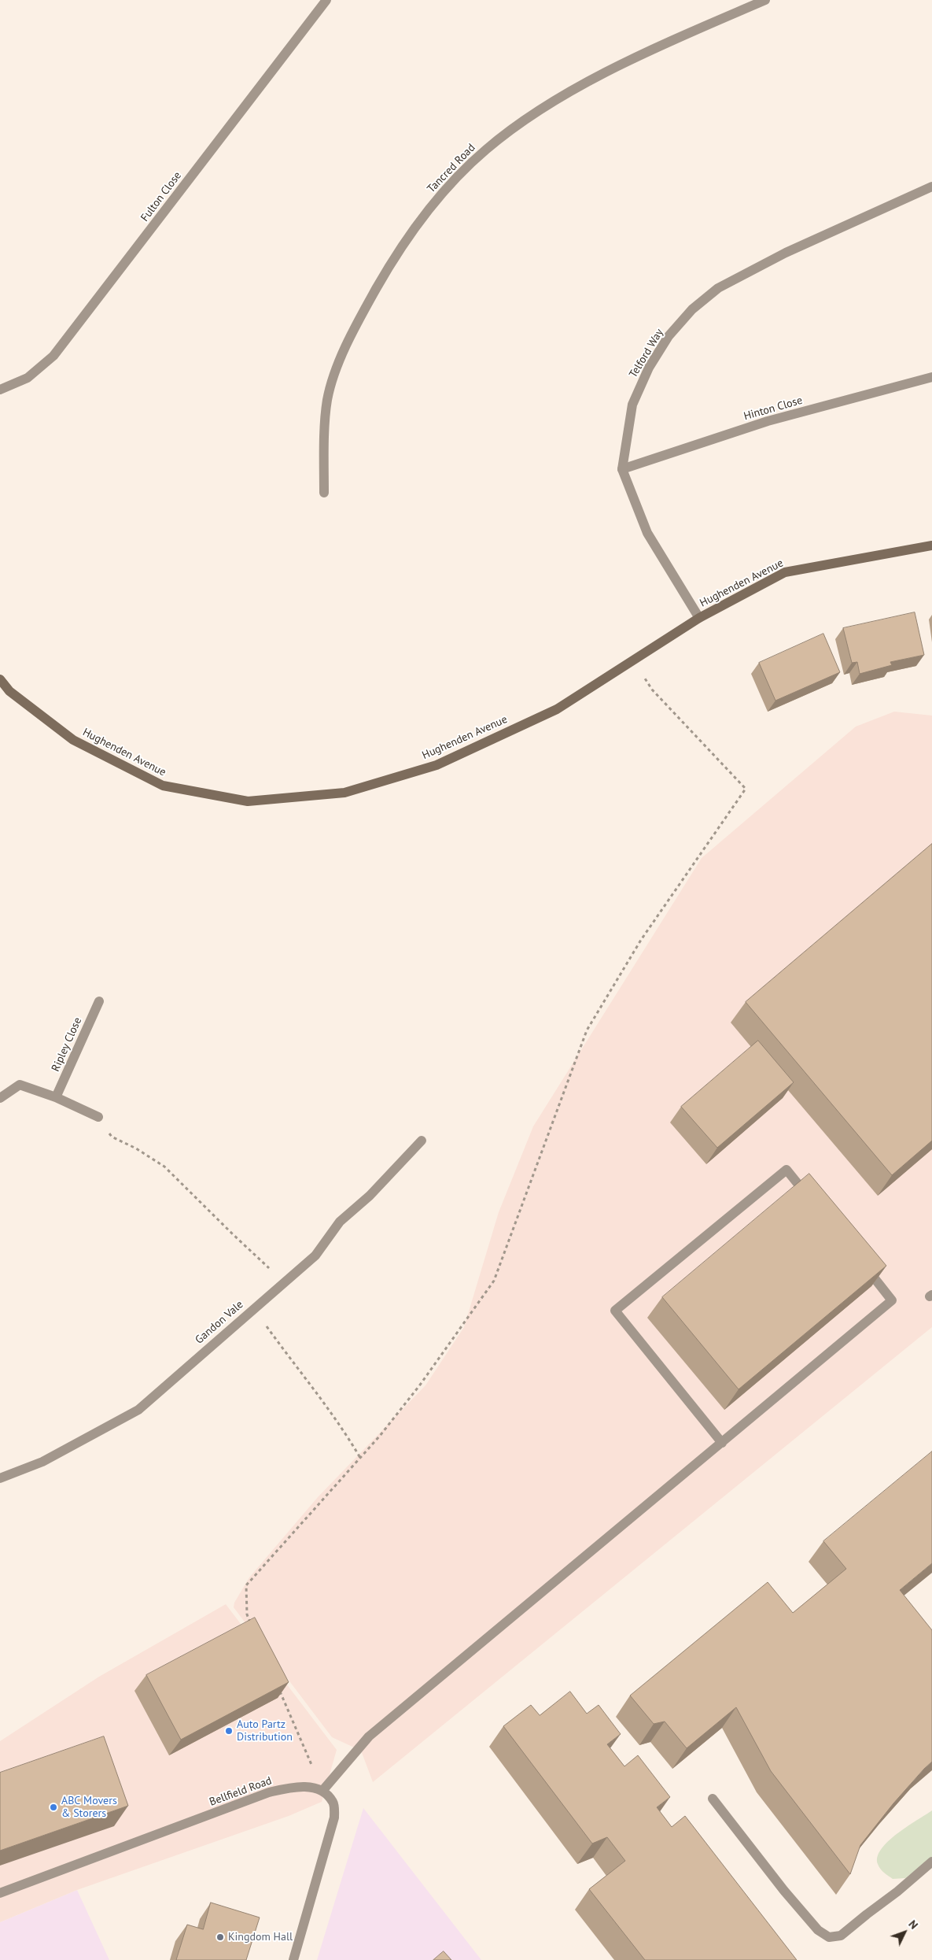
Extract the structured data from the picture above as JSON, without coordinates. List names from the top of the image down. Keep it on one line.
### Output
{"streets":{"street":["Tancred Road","Fulton Close","Telford Way","Hinton Close","Hughenden Avenue","Ripley Close","Gandon Vale","Bellfield Road"]},"crossings":[["Telford Way","Hinton Close"],["Telford Way","Hughenden Avenue"]],"places":["Auto Partz Distribution","ABC Movers & Storers","Kingdom Hall"],"north":"top right"}
